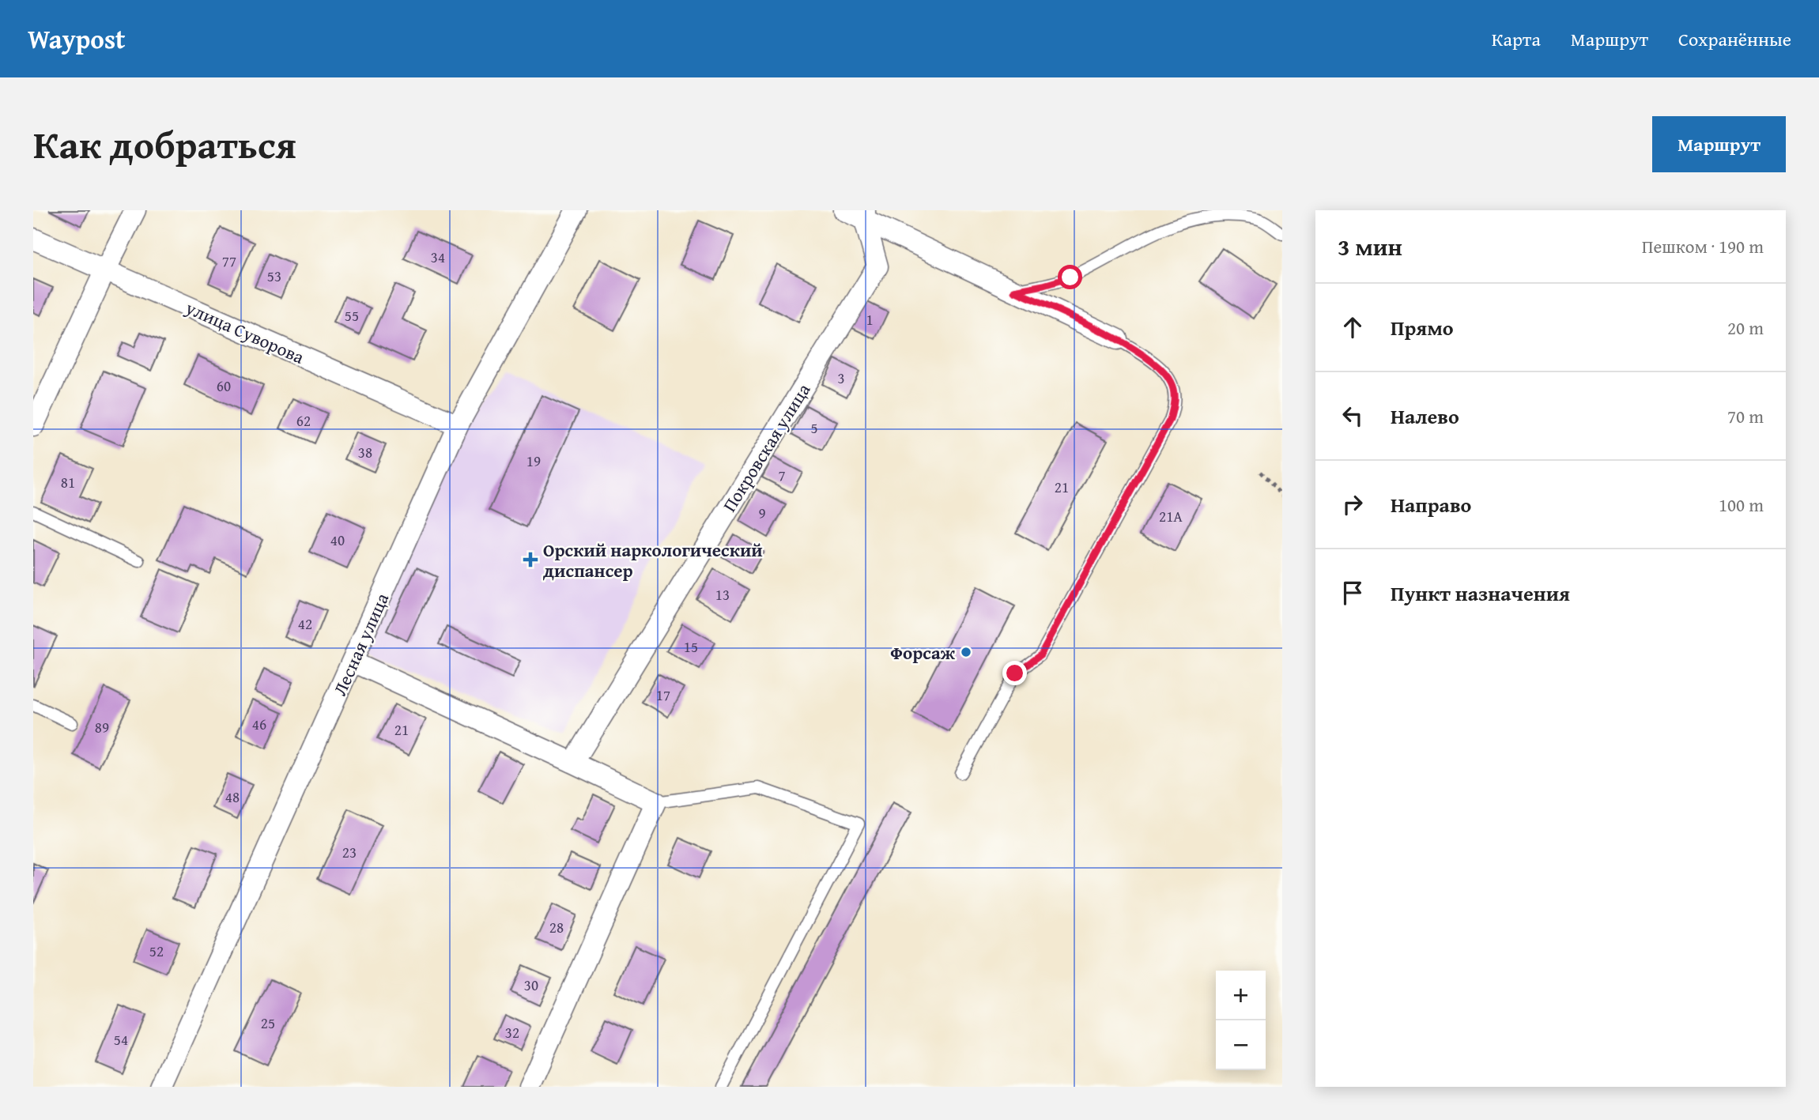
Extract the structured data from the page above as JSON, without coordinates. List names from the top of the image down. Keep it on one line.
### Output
{"streets":{"street":["улица Суворова","Покровская улица","Лесная улица"]},"crossings":[["улица Суворова","Лесная улица"]],"places":{"health":["Орский наркологический диспансер"],"other":["Форсаж"]},"house_numbers":["34","77","53","55","1","3","60","62","5","38","19","7","81","21","9","21А","40","13","42","15","17","46","89","21","48","23","28","52","30","25","32","54"],"page":{"header":"Waypost","nav":["Карта","Маршрут","Сохранённые"],"title":"Как добраться","buttons":"Маршрут","heading":["3 мин","Пешком · 190 m"],"list":[["Прямо","20 m"],["Налево","70 m"],["Направо","100 m"],"Пункт назначения"],"map_buttons":["+","−"]}}
